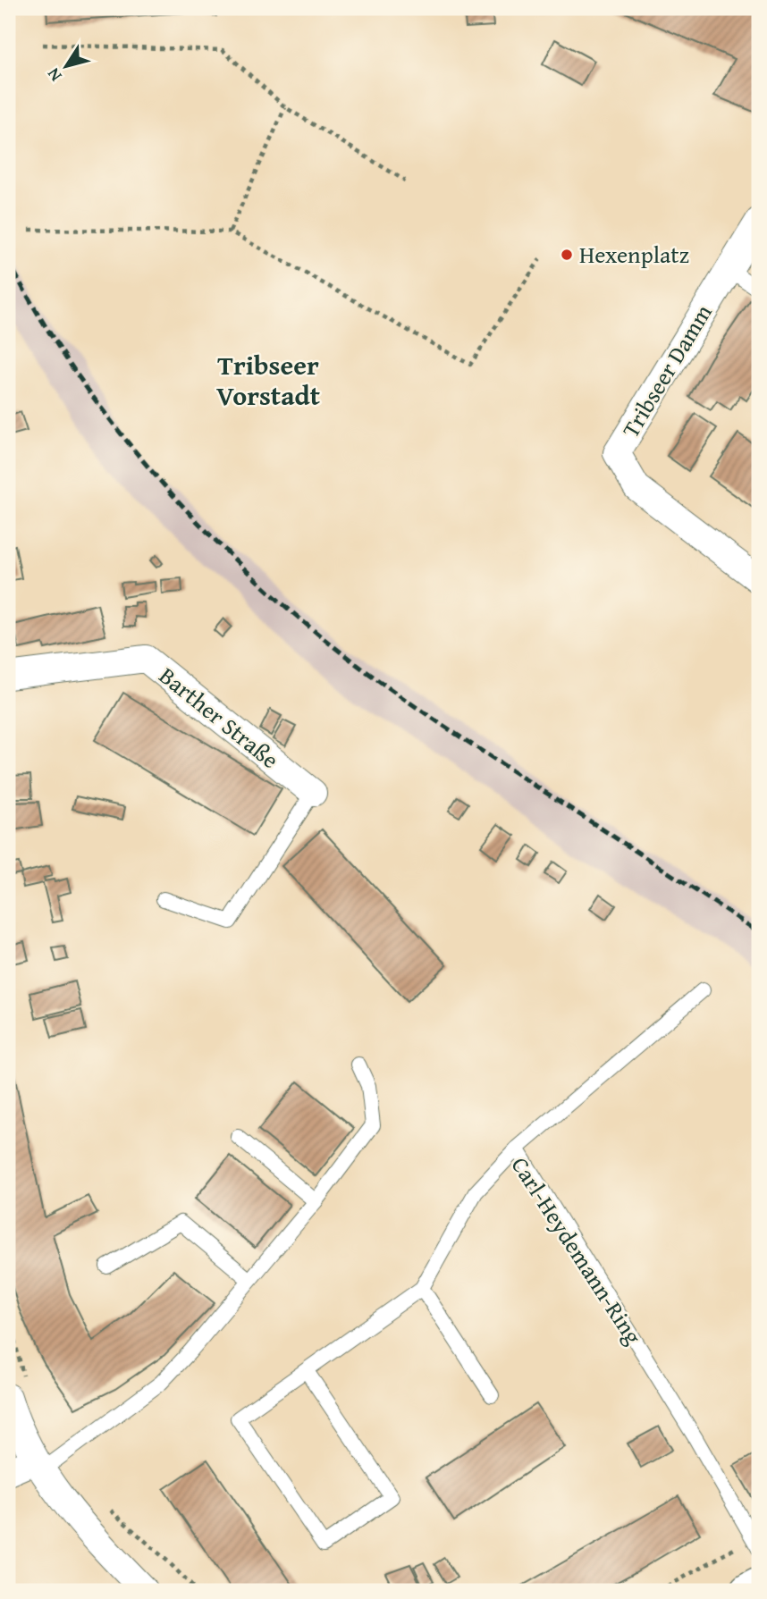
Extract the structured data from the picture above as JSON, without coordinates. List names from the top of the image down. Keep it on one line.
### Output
{"streets":{"street":["Tribseer Damm","Barther Straße"],"lane":["Carl-Heydemann-Ring"]},"districts":["Tribseer Vorstadt"],"places":["Hexenplatz"],"north":"bottom left"}
